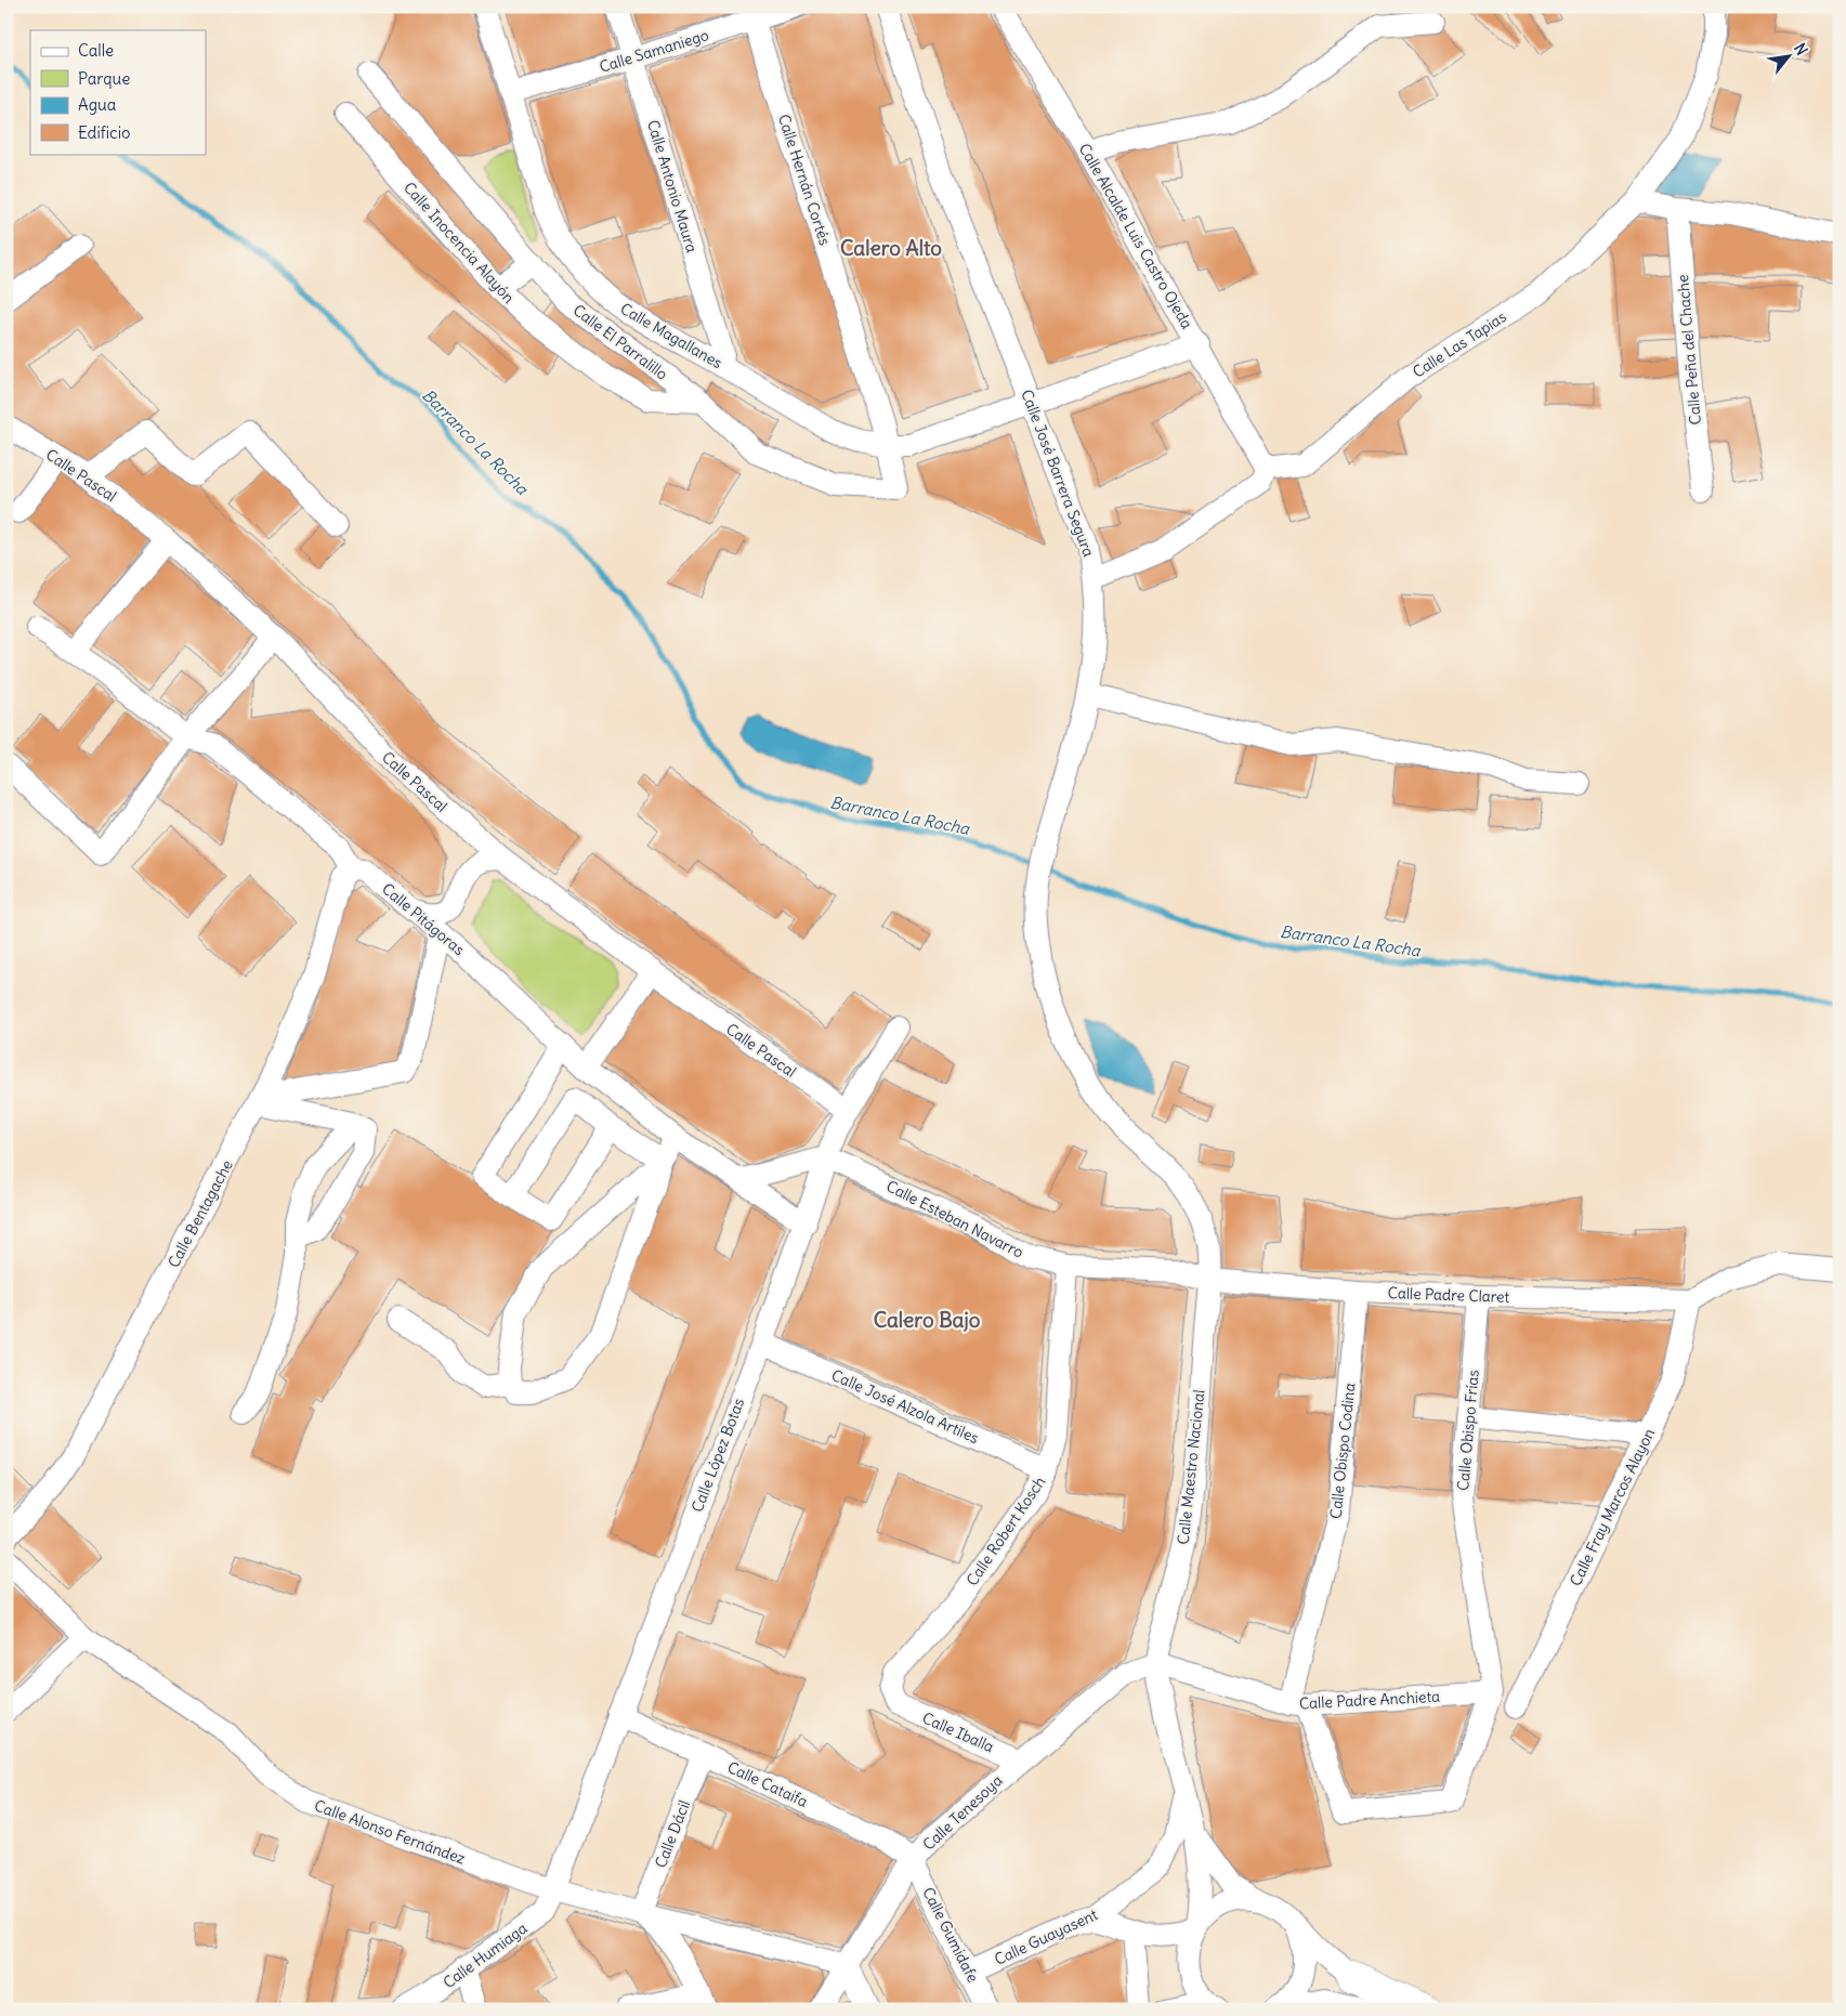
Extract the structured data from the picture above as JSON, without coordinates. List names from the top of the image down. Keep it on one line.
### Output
{"streets":{"street":["Calle Samaniego","Calle Hernán Cortés","Calle Antonio Maura","Calle Alcalde Luis Castro Ojeda","Calle Inocencia Alayón","Calle Magallanes","Calle El Parralillo","Calle Las Tapias","Calle Peña del Chache","Calle José Barrera Segura","Calle Pascal","Calle Pitágoras","Calle Bentagache","Calle Esteban Navarro","Calle Padre Claret","Calle José Alzola Artiles","Calle Obispo Frías","Calle Obispo Codina","Calle López Botas","Calle Maestro Nacional","Calle Fray Marcos Alayon","Calle Robert Kosch","Calle Padre Anchieta","Calle Iballa","Calle Cataifa","Calle Tenesoya","Calle Alonso Fernández","Calle Dácil","Calle Gumidafe","Calle Guayasent","Calle Humiaga"]},"crossings":[["Calle Samaniego","Calle Hernán Cortés"],["Calle Samaniego","Calle Antonio Maura"],["Calle Samaniego","Calle Magallanes"],["Calle Hernán Cortés","Calle Magallanes"],["Calle Hernán Cortés","Calle El Parralillo"],["Calle Antonio Maura","Calle Magallanes"],["Calle Alcalde Luis Castro Ojeda","Calle Magallanes"],["Calle Alcalde Luis Castro Ojeda","Calle Las Tapias"],["Calle Inocencia Alayón","Calle El Parralillo"],["Calle Magallanes","Calle El Parralillo"],["Calle Magallanes","Calle José Barrera Segura"],["Calle José Barrera Segura","Calle Maestro Nacional"],["Calle Pascal","Calle López Botas"],["Calle Pitágoras","Calle Bentagache"],["Calle Pitágoras","Calle López Botas"],["Calle Esteban Navarro","Calle Padre Claret"],["Calle Esteban Navarro","Calle López Botas"],["Calle Esteban Navarro","Calle Maestro Nacional"],["Calle Esteban Navarro","Calle Robert Kosch"],["Calle Padre Claret","Calle Obispo Frías"],["Calle Padre Claret","Calle Obispo Codina"],["Calle Padre Claret","Calle Maestro Nacional"],["Calle Padre Claret","Calle Fray Marcos Alayon"],["Calle José Alzola Artiles","Calle López Botas"],["Calle José Alzola Artiles","Calle Robert Kosch"],["Calle Obispo Frías","Calle Padre Anchieta"],["Calle Obispo Codina","Calle Padre Anchieta"],["Calle López Botas","Calle Cataifa"],["Calle López Botas","Calle Alonso Fernández"],["Calle López Botas","Calle Humiaga"],["Calle Maestro Nacional","Calle Padre Anchieta"],["Calle Maestro Nacional","Calle Tenesoya"],["Calle Maestro Nacional","Calle Guayasent"],["Calle Robert Kosch","Calle Iballa"],["Calle Padre Anchieta","Calle Tenesoya"],["Calle Iballa","Calle Tenesoya"],["Calle Cataifa","Calle Tenesoya"],["Calle Cataifa","Calle Dácil"],["Calle Cataifa","Calle Gumidafe"],["Calle Tenesoya","Calle Alonso Fernández"],["Calle Tenesoya","Calle Gumidafe"],["Calle Alonso Fernández","Calle Dácil"],["Calle Alonso Fernández","Calle Humiaga"],["Calle Gumidafe","Calle Guayasent"]],"districts":["Calero Alto","Calero Bajo"],"water":["Barranco La Rocha"],"legend":["Calle","Parque","Agua","Edificio"],"north":"top right"}
